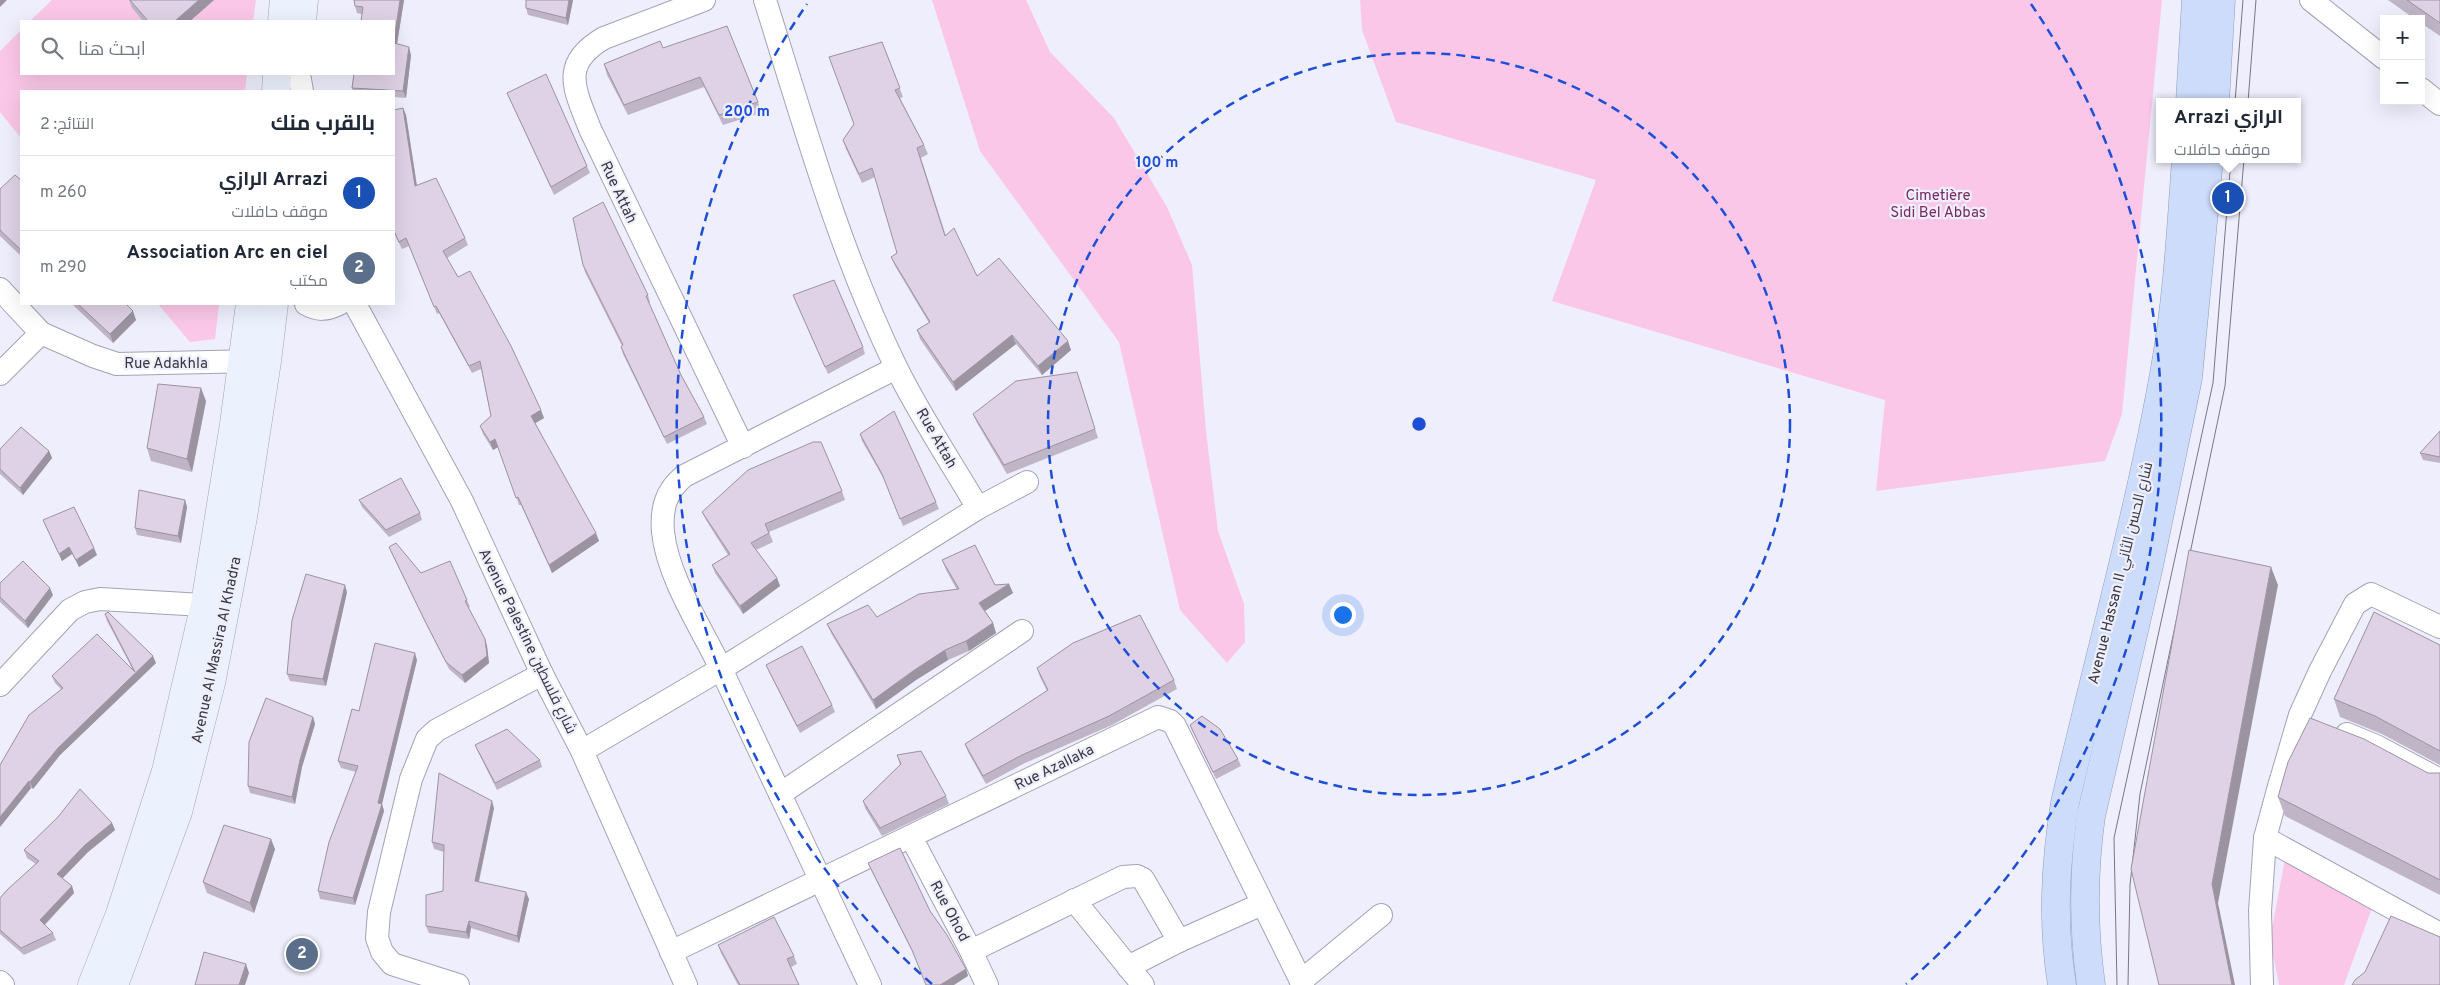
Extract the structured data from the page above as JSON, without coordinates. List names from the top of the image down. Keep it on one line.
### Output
{"streets":{"highway":["Avenue Hassan II شارع الحسن الثاني"],"main road":["Avenue Al Massira Al Khadra"],"street":["Rue Attah","Rue Adakhla","Avenue Palestine شارع فلسطين","Rue Azallaka","Rue Ohod"]},"crossings":[["Rue Adakhla","Avenue Al Massira Al Khadra"],["Avenue Palestine شارع فلسطين","Rue Azallaka"],["Rue Azallaka","Rue Ohod"]],"parks":["Cimetière Sidi Bel Abbas"],"page":{"map_buttons":["+","−"],"search":"ابحث هنا","heading":["بالقرب منك","النتائج: 2"],"popup":["Arrazi الرازي","موقف حافلات"],"list":[{"mark":"1","name":"Arrazi الرازي","note":"موقف حافلات","value":"260 m"},{"mark":"2","name":"Association Arc en ciel","note":"مكتب","value":"290 m"}],"pins":["1","2"]},"rings":["200 m","100 m"]}
